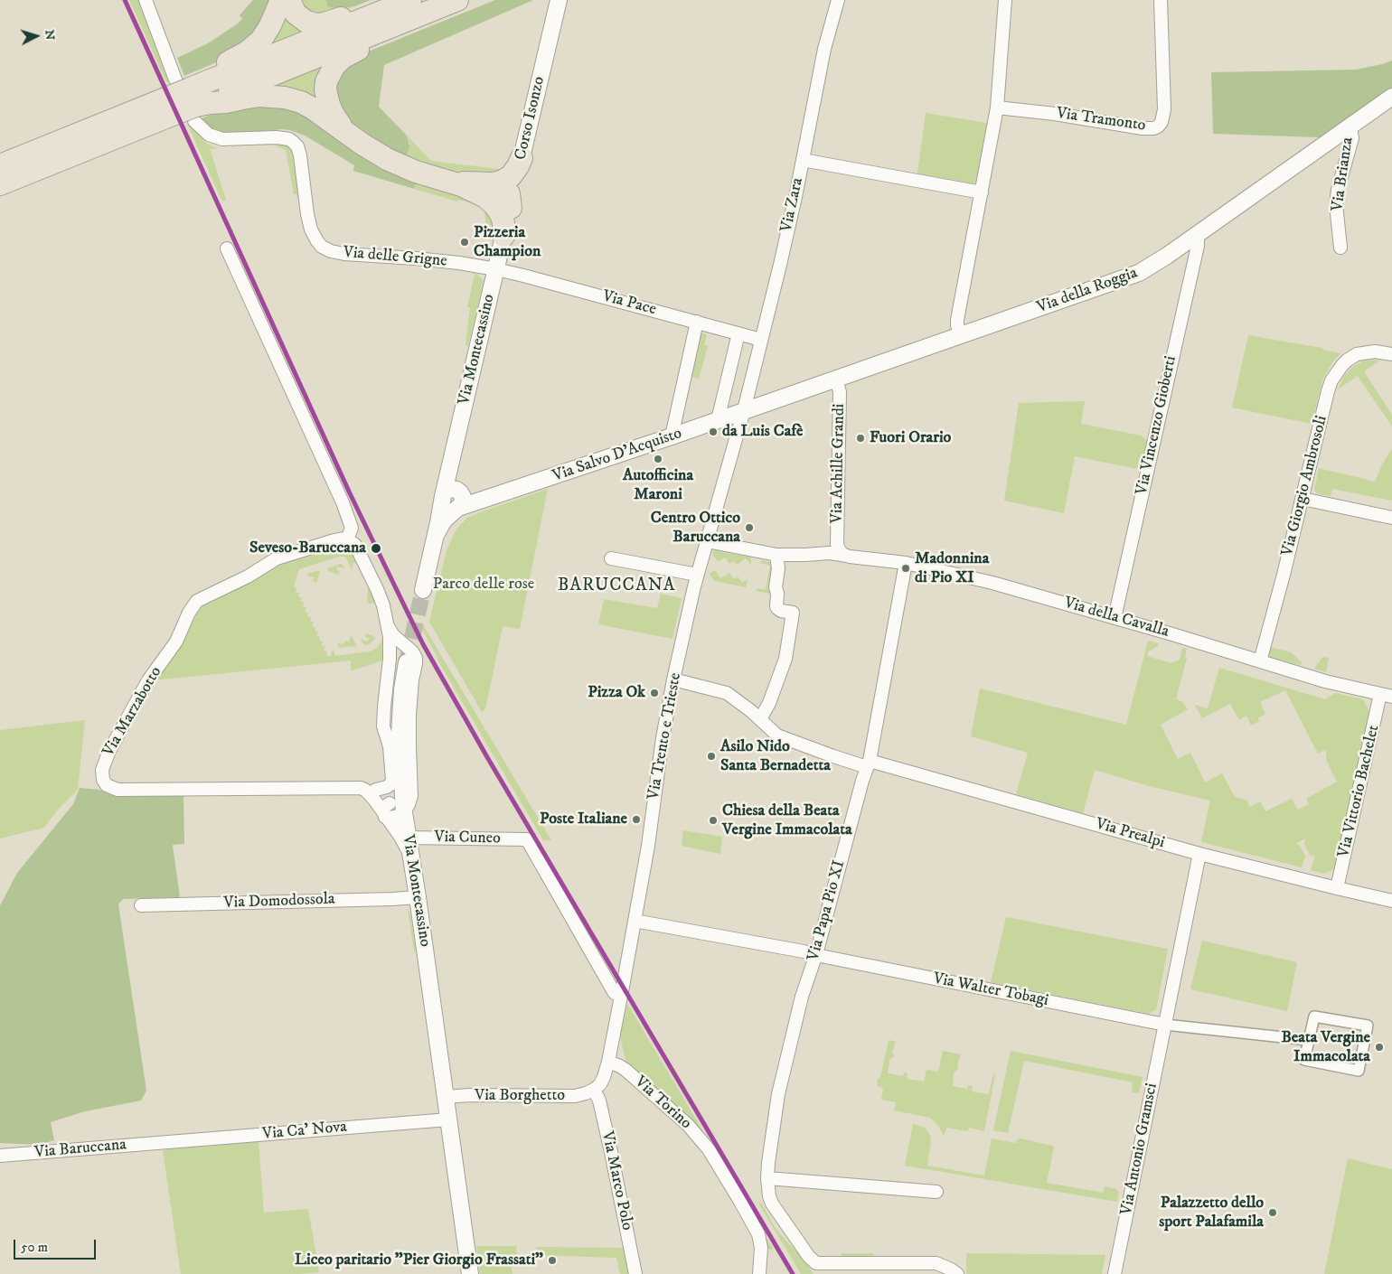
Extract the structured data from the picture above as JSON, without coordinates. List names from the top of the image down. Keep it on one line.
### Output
{"streets":{"street":["Corso Isonzo","Via Tramonto","Via Brianza","Via Zara","Via delle Grigne","Via della Roggia","Via Pace","Via Montecassino","Via Vincenzo Gioberti","Via Salvo D'Acquisto","Via Achille Grandi","Via Giorgio Ambrosoli","Via della Cavalla","Via Marzabotto","Via Trento e Trieste","Via Vittorio Bachelet","Via Prealpi","Via Cuneo","Via Domodossola","Via Papa Pio XI","Via Walter Tobagi","Via Borghetto","Via Torino","Via Ca' Nova","Via Baruccana","Via Antonio Gramsci","Via Marco Polo"]},"crossings":[["Via Brianza","Via della Roggia"],["Via Zara","Via della Roggia"],["Via Zara","Via Pace"],["Via Zara","Via Salvo D'Acquisto"],["Via Zara","Via Trento e Trieste"],["Via delle Grigne","Via Pace"],["Via delle Grigne","Via Montecassino"],["Via della Roggia","Via Vincenzo Gioberti"],["Via della Roggia","Via Salvo D'Acquisto"],["Via della Roggia","Via Achille Grandi"],["Via della Roggia","Via Trento e Trieste"],["Via Pace","Via Montecassino"],["Via Montecassino","Via Salvo D'Acquisto"],["Via Montecassino","Via Cuneo"],["Via Montecassino","Via Domodossola"],["Via Montecassino","Via Borghetto"],["Via Montecassino","Via Ca' Nova"],["Via Vincenzo Gioberti","Via della Cavalla"],["Via Salvo D'Acquisto","Via Trento e Trieste"],["Via Achille Grandi","Via della Cavalla"],["Via Giorgio Ambrosoli","Via della Cavalla"],["Via della Cavalla","Via Trento e Trieste"],["Via della Cavalla","Via Vittorio Bachelet"],["Via della Cavalla","Via Papa Pio XI"],["Via Trento e Trieste","Via Prealpi"],["Via Trento e Trieste","Via Cuneo"],["Via Trento e Trieste","Via Walter Tobagi"],["Via Trento e Trieste","Via Borghetto"],["Via Trento e Trieste","Via Torino"],["Via Trento e Trieste","Via Marco Polo"],["Via Vittorio Bachelet","Via Prealpi"],["Via Prealpi","Via Papa Pio XI"],["Via Prealpi","Via Antonio Gramsci"],["Via Papa Pio XI","Via Walter Tobagi"],["Via Walter Tobagi","Via Antonio Gramsci"],["Via Borghetto","Via Marco Polo"],["Via Ca' Nova","Via Baruccana"]],"districts":["BARUCCANA"],"parks":["Parco delle rose"],"places":["Pizzeria Champion","da Luis Cafè","Fuori Orario","Autofficina Maroni","Centro Ottico Baruccana","Seveso-Baruccana","Madonnina di Pio XI","Pizza Ok","Asilo Nido Santa Bernadetta","Poste Italiane","Chiesa della Beata Vergine Immacolata","Beata Vergine Immacolata","Palazzetto dello sport Palafamila","Liceo paritario \"Pier Giorgio Frassati\""],"scale_bar":"50 m","north":"right"}
